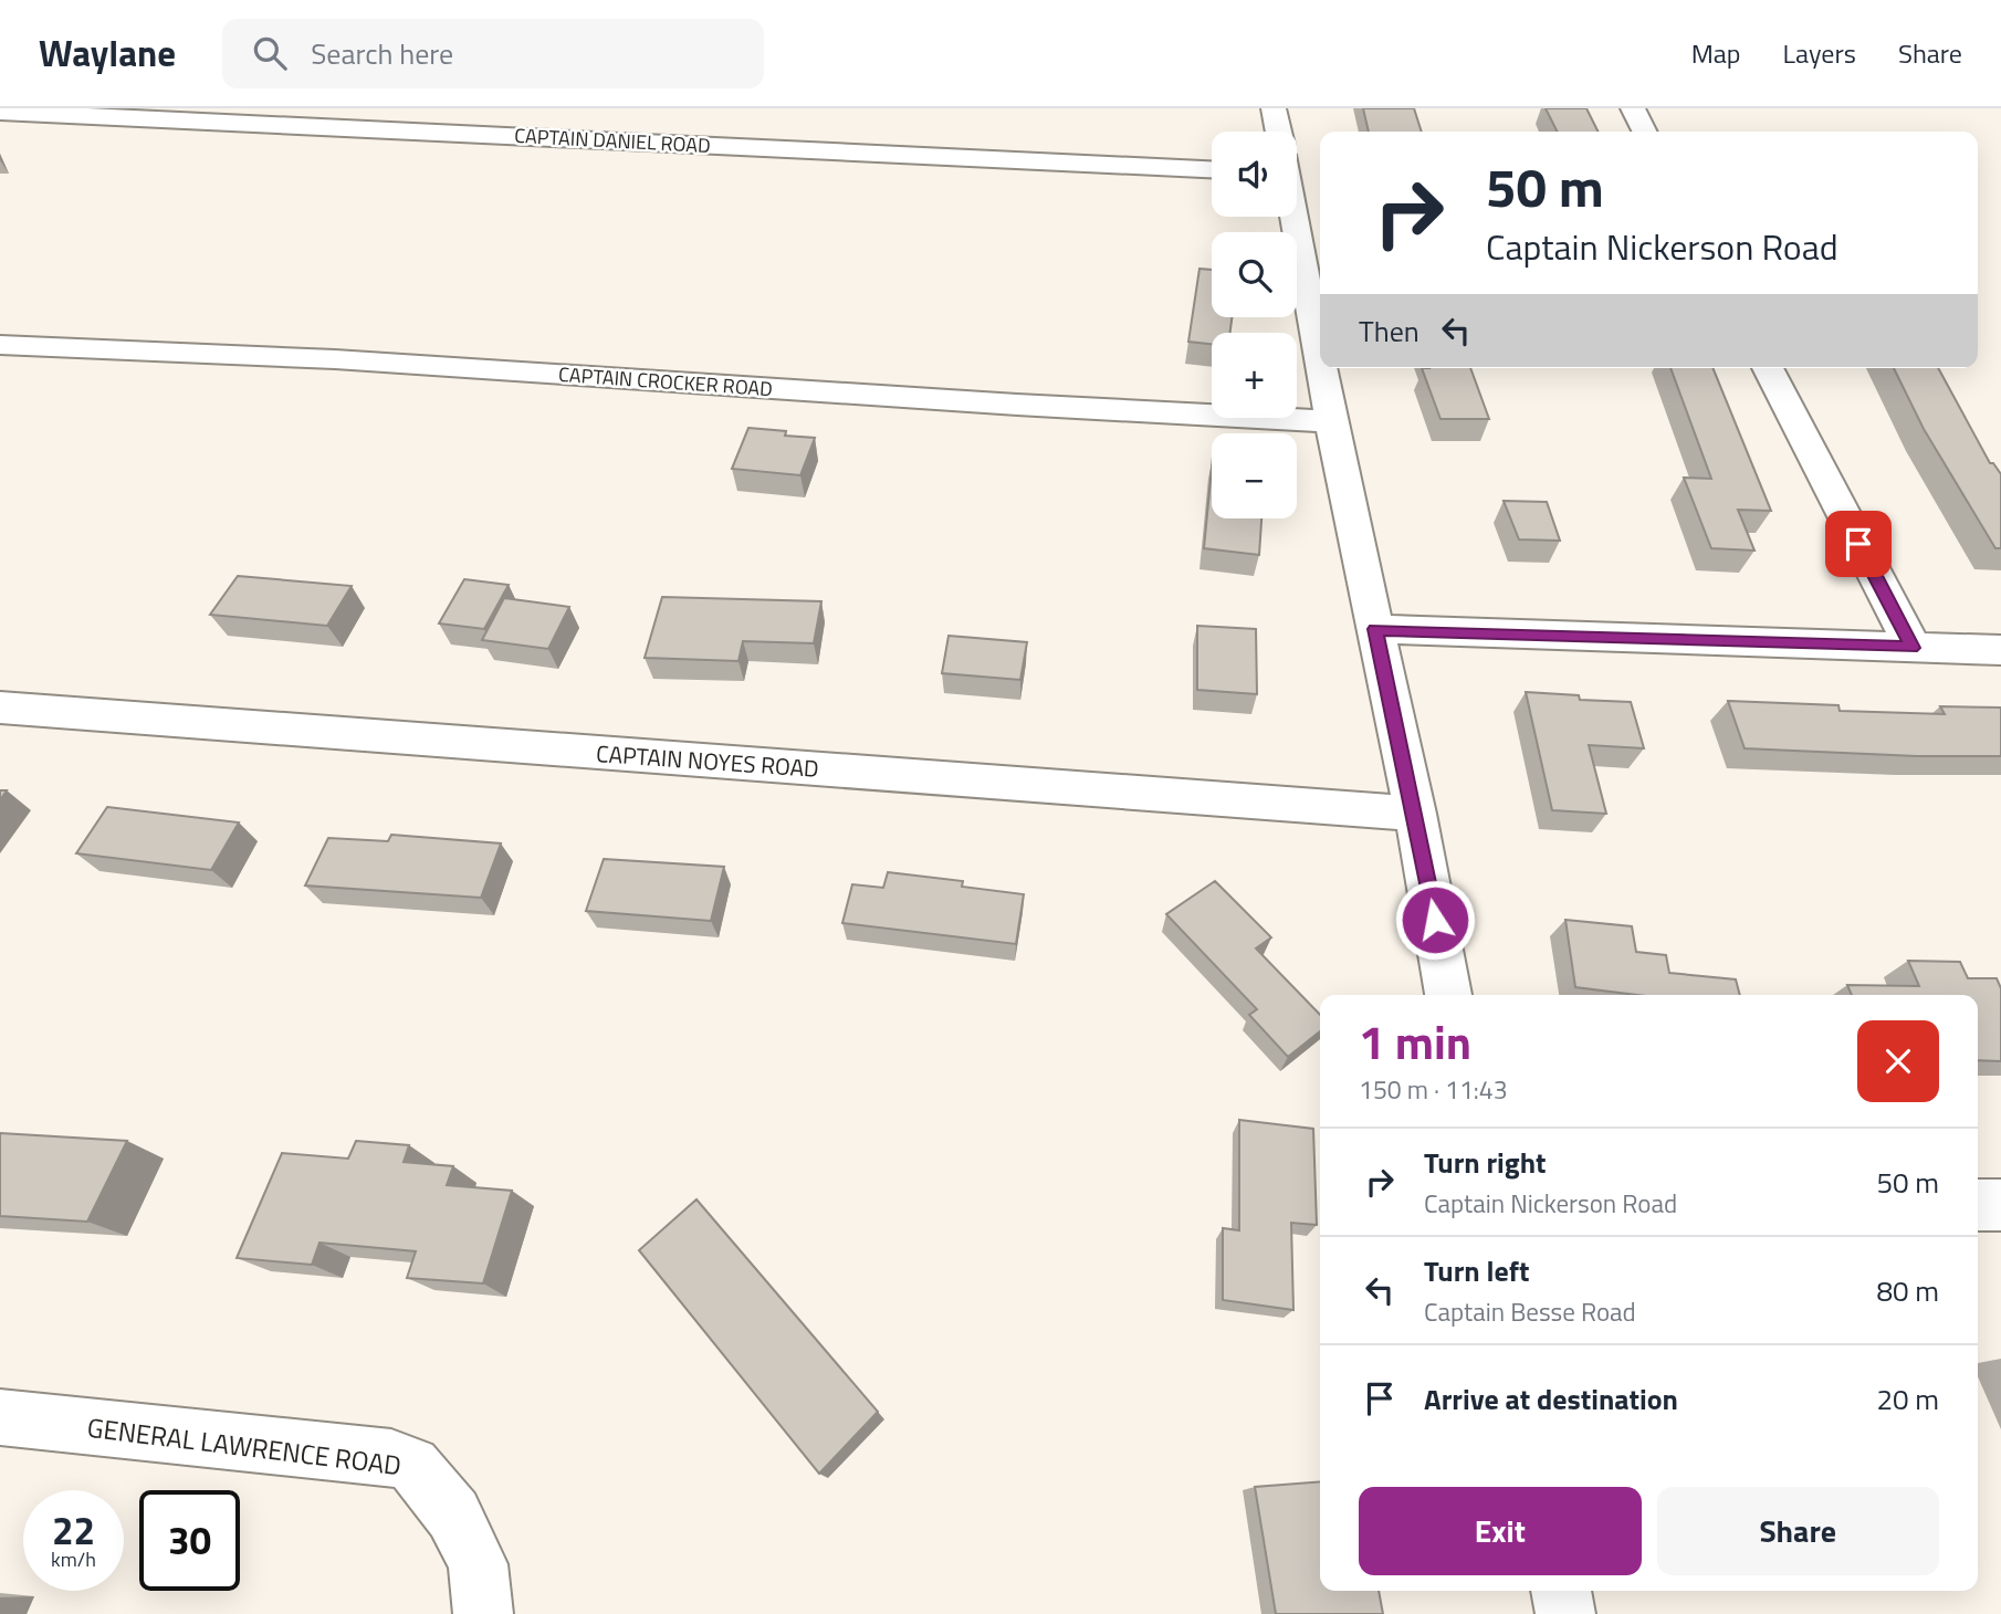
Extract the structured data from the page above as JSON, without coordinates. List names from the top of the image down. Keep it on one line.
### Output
{"streets":{"street":["CAPTAIN DANIEL ROAD","CAPTAIN CROCKER ROAD","CAPTAIN NOYES ROAD","GENERAL LAWRENCE ROAD"]},"page":{"header":"Waylane","search":"Search here","nav":["Map","Layers","Share"],"map_buttons":["+","−"],"turn":["50 m","Captain Nickerson Road"],"then":"Then","heading":["1 min","150 m · 11:43"],"list":[{"name":"Turn right","note":"Captain Nickerson Road","value":"50 m"},{"name":"Turn left","note":"Captain Besse Road","value":"80 m"},{"name":"Arrive at destination","value":"20 m"}],"buttons":["Exit","Share"],"speed":"22 km/h","limit":"30"}}
